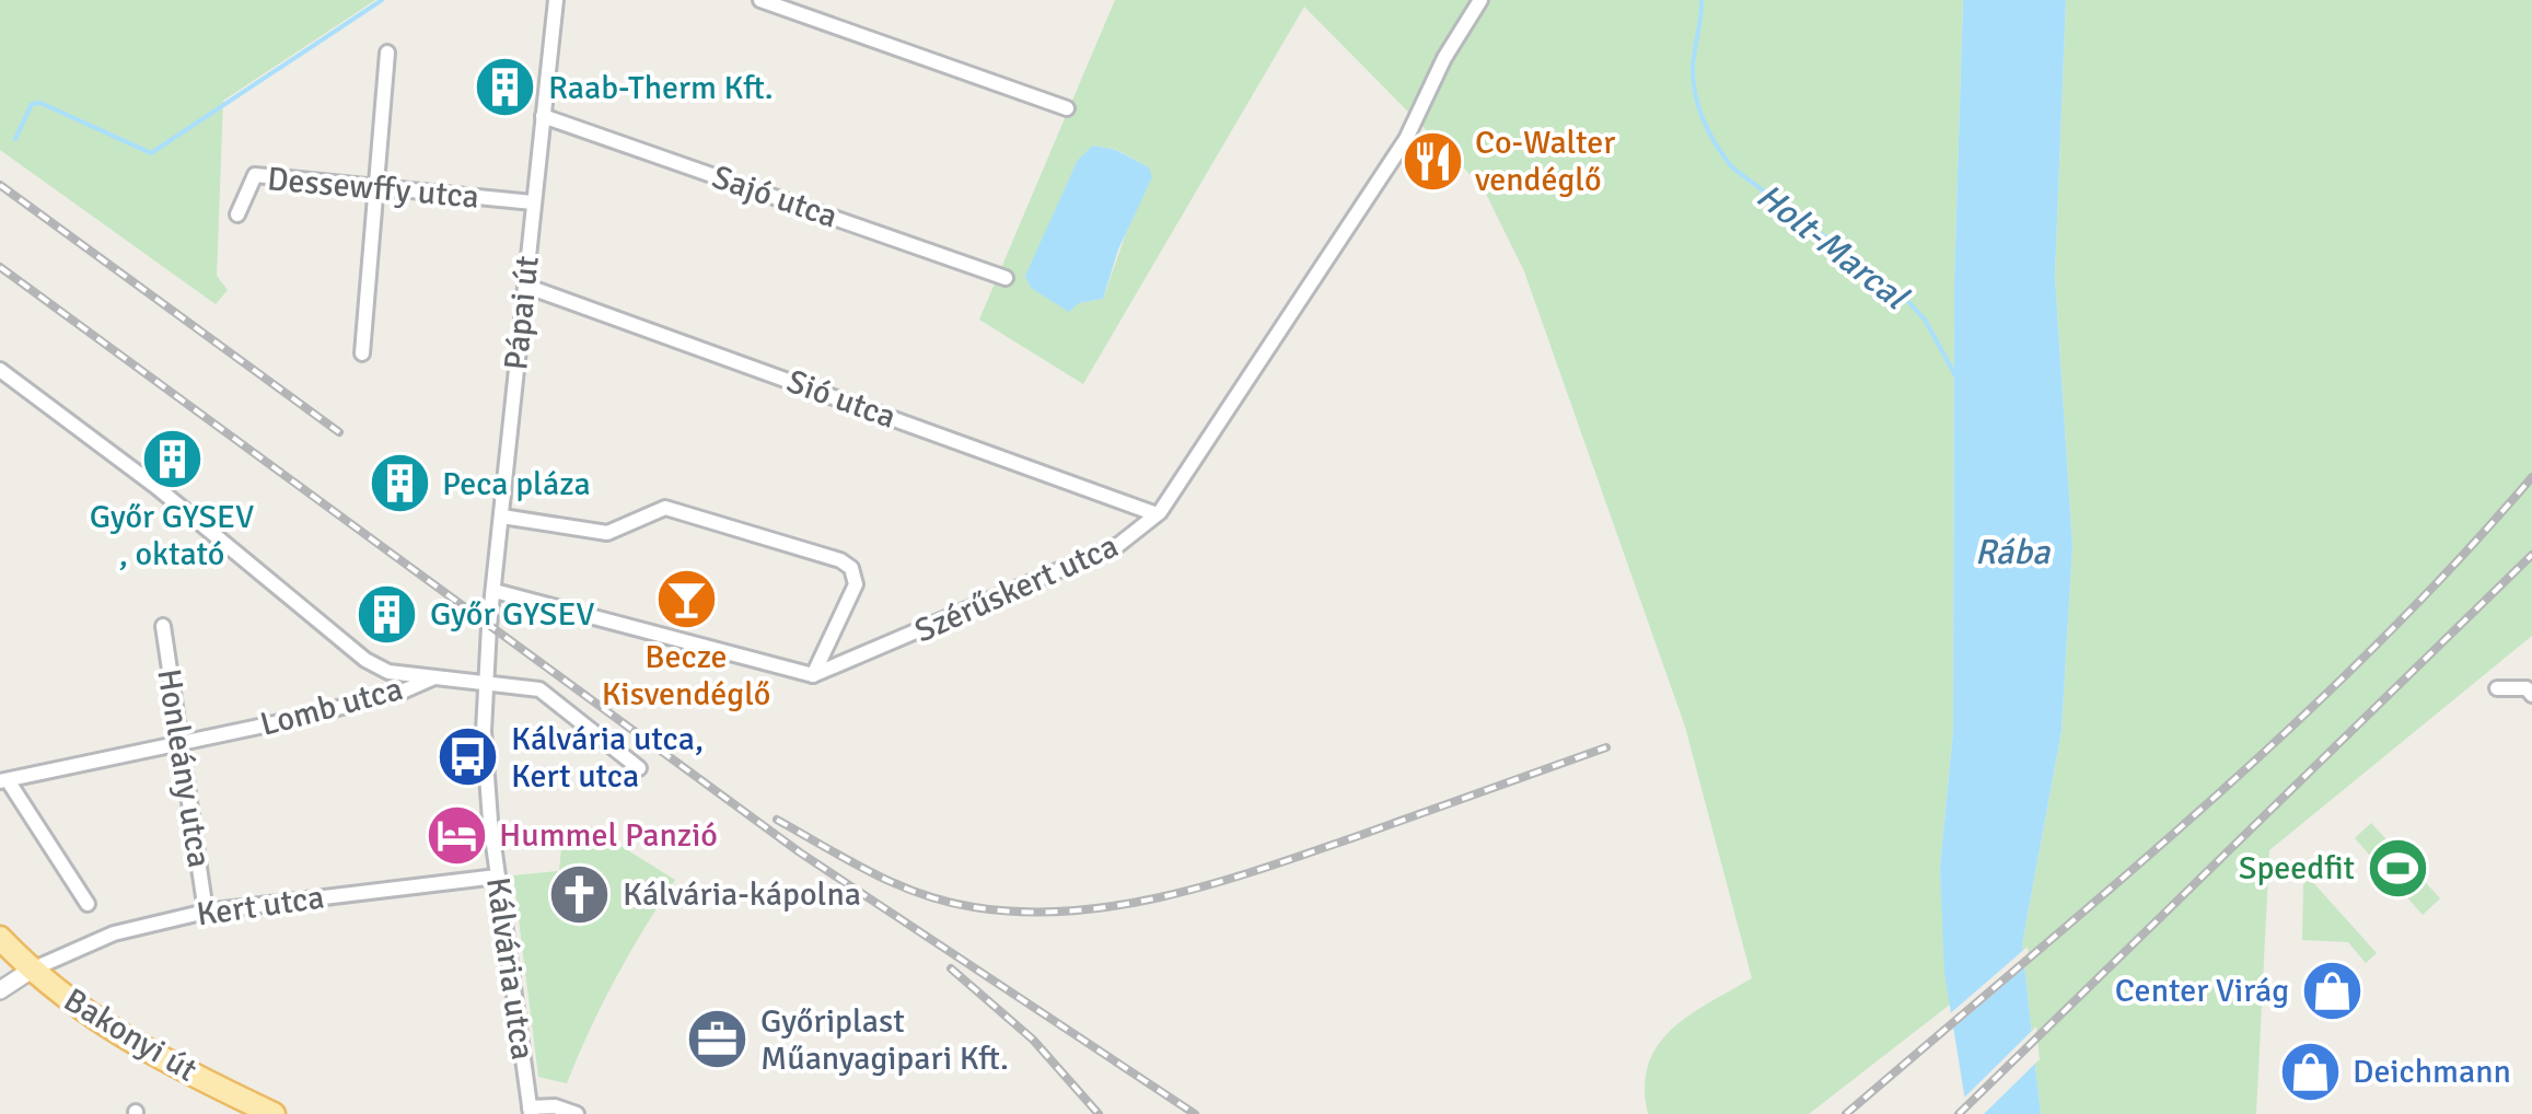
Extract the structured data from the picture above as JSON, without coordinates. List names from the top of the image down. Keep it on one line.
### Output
{"streets":{"main road":["Bakonyi út"],"street":["Dessewffy utca","Sajó utca","Pápai út","Sió utca","Szérűskert utca","Lomb utca","Honleány utca","Kert utca","Kálvária utca"]},"crossings":[["Dessewffy utca","Pápai út"],["Sajó utca","Pápai út"],["Pápai út","Sió utca"],["Pápai út","Kálvária utca"],["Sió utca","Szérűskert utca"],["Lomb utca","Honleány utca"],["Lomb utca","Kálvária utca"],["Honleány utca","Kert utca"],["Kert utca","Kálvária utca"],["Kert utca","Bakonyi út"]],"water":["Holt-Marcal","Rába"],"places":{"building":["Raab-Therm Kft.","Győr GYSEV , oktató","Peca pláza","Győr GYSEV"],"restaurant":["Co-Walter vendéglő"],"bar":["Becze Kisvendéglő"],"bus stop":["Kálvária utca, Kert utca"],"hotel":["Hummel Panzió"],"sports":["Speedfit"],"church":["Kálvária-kápolna"],"shop":["Center Virág","Deichmann"],"office":["Győriplast Műanyagipari Kft."]}}
